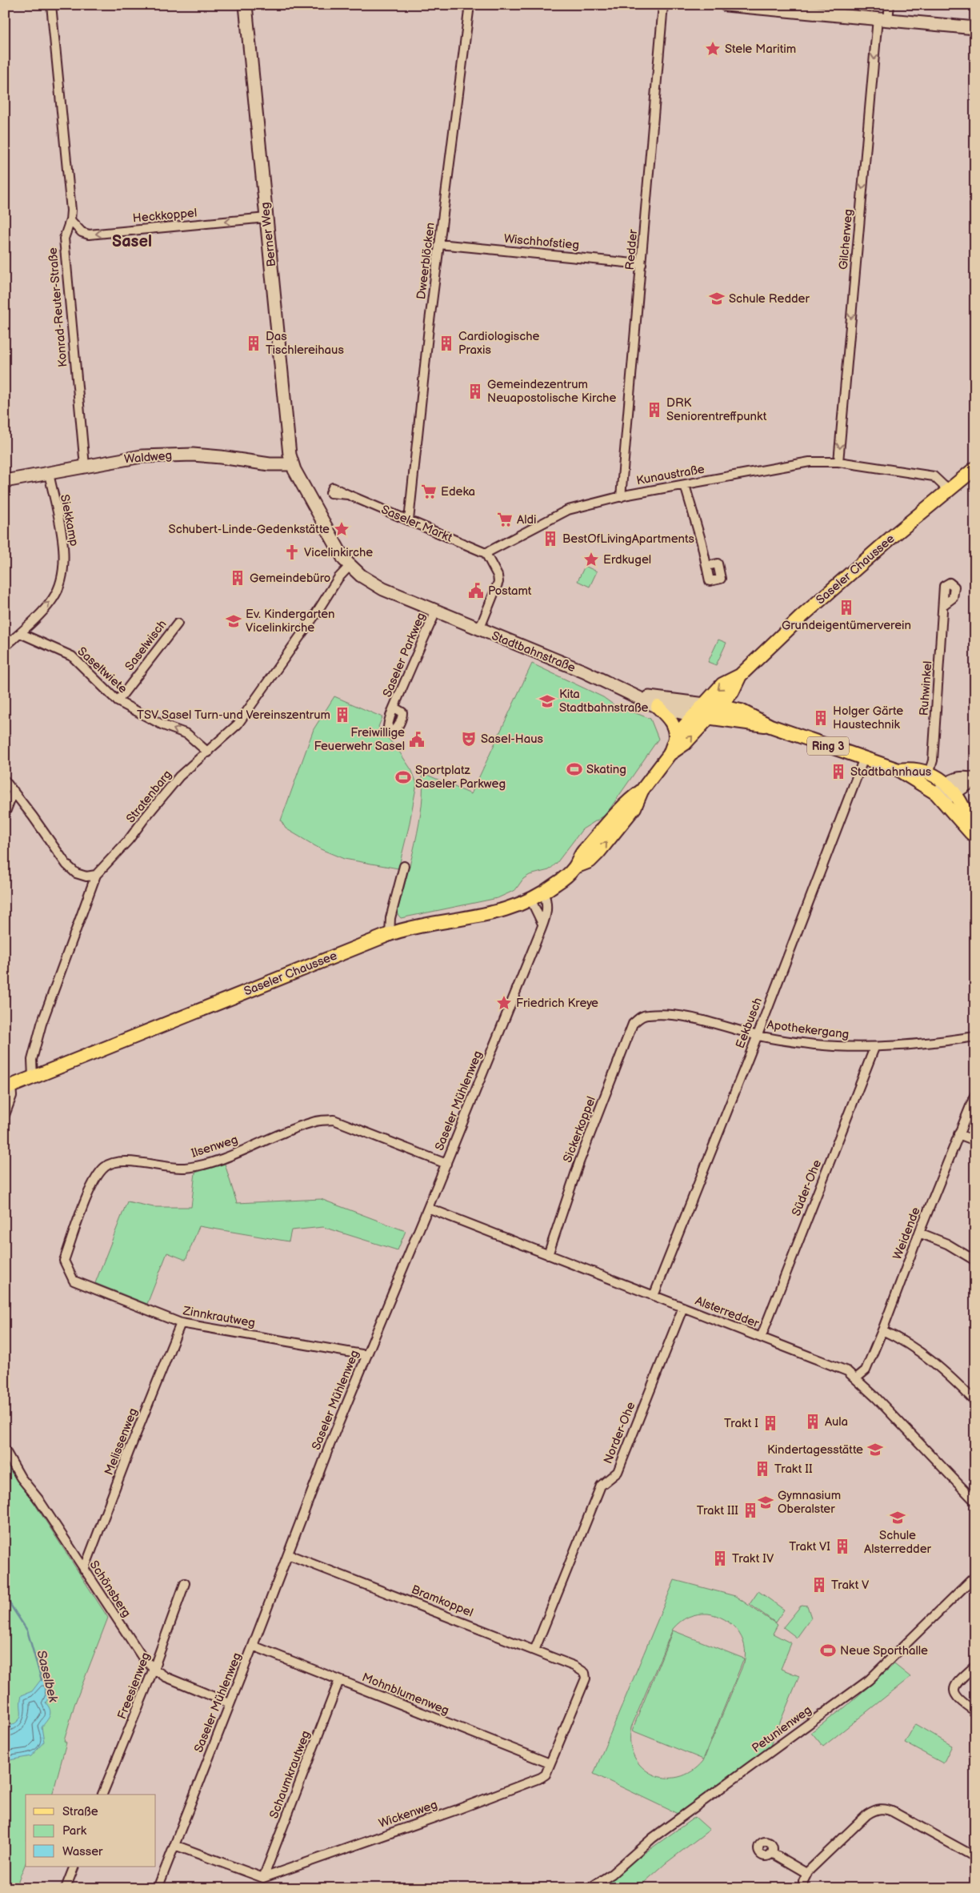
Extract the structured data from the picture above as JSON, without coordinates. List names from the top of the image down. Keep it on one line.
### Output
{"streets":{"main road":["Berner Weg","Waldweg","Saseler Chaussee","Stadtbahnstraße","Ring 3"],"street":["Heckkoppel","Gilcherweg","Wischhofstieg","Redder","Dweerblöcken","Konrad-Reuter-Straße","Kunaustraße","Siekkamp","Saseler Markt","Saselwisch","Saseler Parkweg","Saseltwiete","Ruhwinkel","Stratenbarg","Eekbusch","Apothekergang","Saseler Mühlenweg","Sickerkoppel","Ilsenweg","Süder-Ohe","Weidende","Alsterredder","Zinnkrautweg","Norder-Ohe","Melissenweg","Schönsberg","Bramkoppel","Freesienweg","Mohnblumenweg","Petunienweg","Schaumkrautweg","Wickenweg"]},"crossings":[["Heckkoppel","Berner Weg"],["Heckkoppel","Konrad-Reuter-Straße"],["Berner Weg","Waldweg"],["Gilcherweg","Kunaustraße"],["Wischhofstieg","Redder"],["Wischhofstieg","Dweerblöcken"],["Redder","Kunaustraße"],["Dweerblöcken","Saseler Markt"],["Konrad-Reuter-Straße","Waldweg"],["Waldweg","Siekkamp"],["Kunaustraße","Saseler Markt"],["Kunaustraße","Saseler Chaussee"],["Siekkamp","Saseltwiete"],["Saseler Chaussee","Stadtbahnstraße"],["Saseler Chaussee","Stratenbarg"],["Saseler Chaussee","Saseler Mühlenweg"],["Saselwisch","Saseltwiete"],["Stadtbahnstraße","Saseler Parkweg"],["Stadtbahnstraße","Ruhwinkel"],["Stadtbahnstraße","Ring 3"],["Stadtbahnstraße","Eekbusch"],["Saseltwiete","Stratenbarg"],["Eekbusch","Apothekergang"],["Eekbusch","Alsterredder"],["Apothekergang","Sickerkoppel"],["Apothekergang","Süder-Ohe"],["Saseler Mühlenweg","Ilsenweg"],["Saseler Mühlenweg","Alsterredder"],["Saseler Mühlenweg","Zinnkrautweg"],["Saseler Mühlenweg","Schönsberg"],["Saseler Mühlenweg","Bramkoppel"],["Saseler Mühlenweg","Mohnblumenweg"],["Sickerkoppel","Alsterredder"],["Ilsenweg","Zinnkrautweg"],["Süder-Ohe","Alsterredder"],["Weidende","Alsterredder"],["Alsterredder","Norder-Ohe"],["Zinnkrautweg","Melissenweg"],["Norder-Ohe","Bramkoppel"],["Melissenweg","Schönsberg"],["Schönsberg","Freesienweg"],["Bramkoppel","Wickenweg"],["Mohnblumenweg","Schaumkrautweg"],["Mohnblumenweg","Wickenweg"],["Schaumkrautweg","Wickenweg"]],"one_way":["Heckkoppel","Gilcherweg","Siekkamp","Saseltwiete"],"districts":["Sasel"],"water":["Saselbek"],"places":{"place":["Stele Maritim","Schubert-Linde-Gedenkstätte","Erdkugel","Friedrich Kreye"],"school or university":["Schule Redder","Ev. Kindergarten Vicelinkirche","Kita Stadtbahnstraße","Kindertagesstätte","Gymnasium Oberalster","Schule Alsterredder"],"building":["Das Tischlereihaus","Cardiologische Praxis","Gemeindezentrum Neuapostolische Kirche","DRK Seniorentreffpunkt","BestOfLivingApartments","Gemeindebüro","Grundeigentümerverein","TSV Sasel Turn-und Vereinszentrum","Holger Gärte Haustechnik","Stadtbahnhaus","Aula","Trakt I","Trakt II","Trakt III","Trakt VI","Trakt IV","Trakt V"],"supermarket":["Edeka","Aldi"],"church":["Vicelinkirche"],"public building":["Postamt","Freiwillige Feuerwehr Sasel"],"theatre":["Sasel-Haus"],"sports":["Skating","Sportplatz Saseler Parkweg","Neue Sporthalle"]},"legend":["Straße","Park","Wasser"]}
